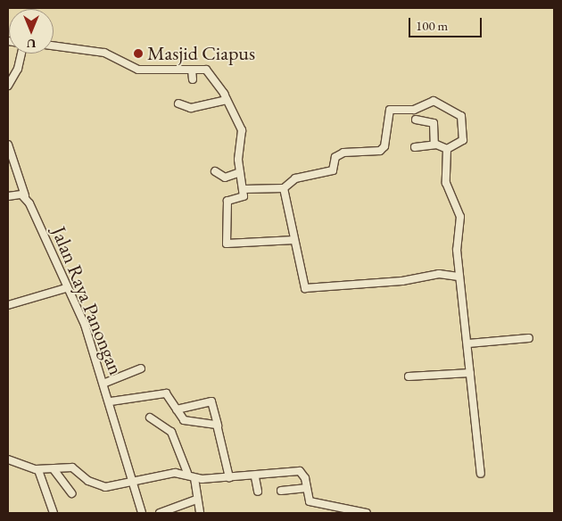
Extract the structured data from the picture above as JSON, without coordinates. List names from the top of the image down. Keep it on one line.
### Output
{"streets":{"street":["Jalan Raya Panongan"]},"places":["Masjid Ciapus"],"scale_bar":"100 m","north":"bottom"}
